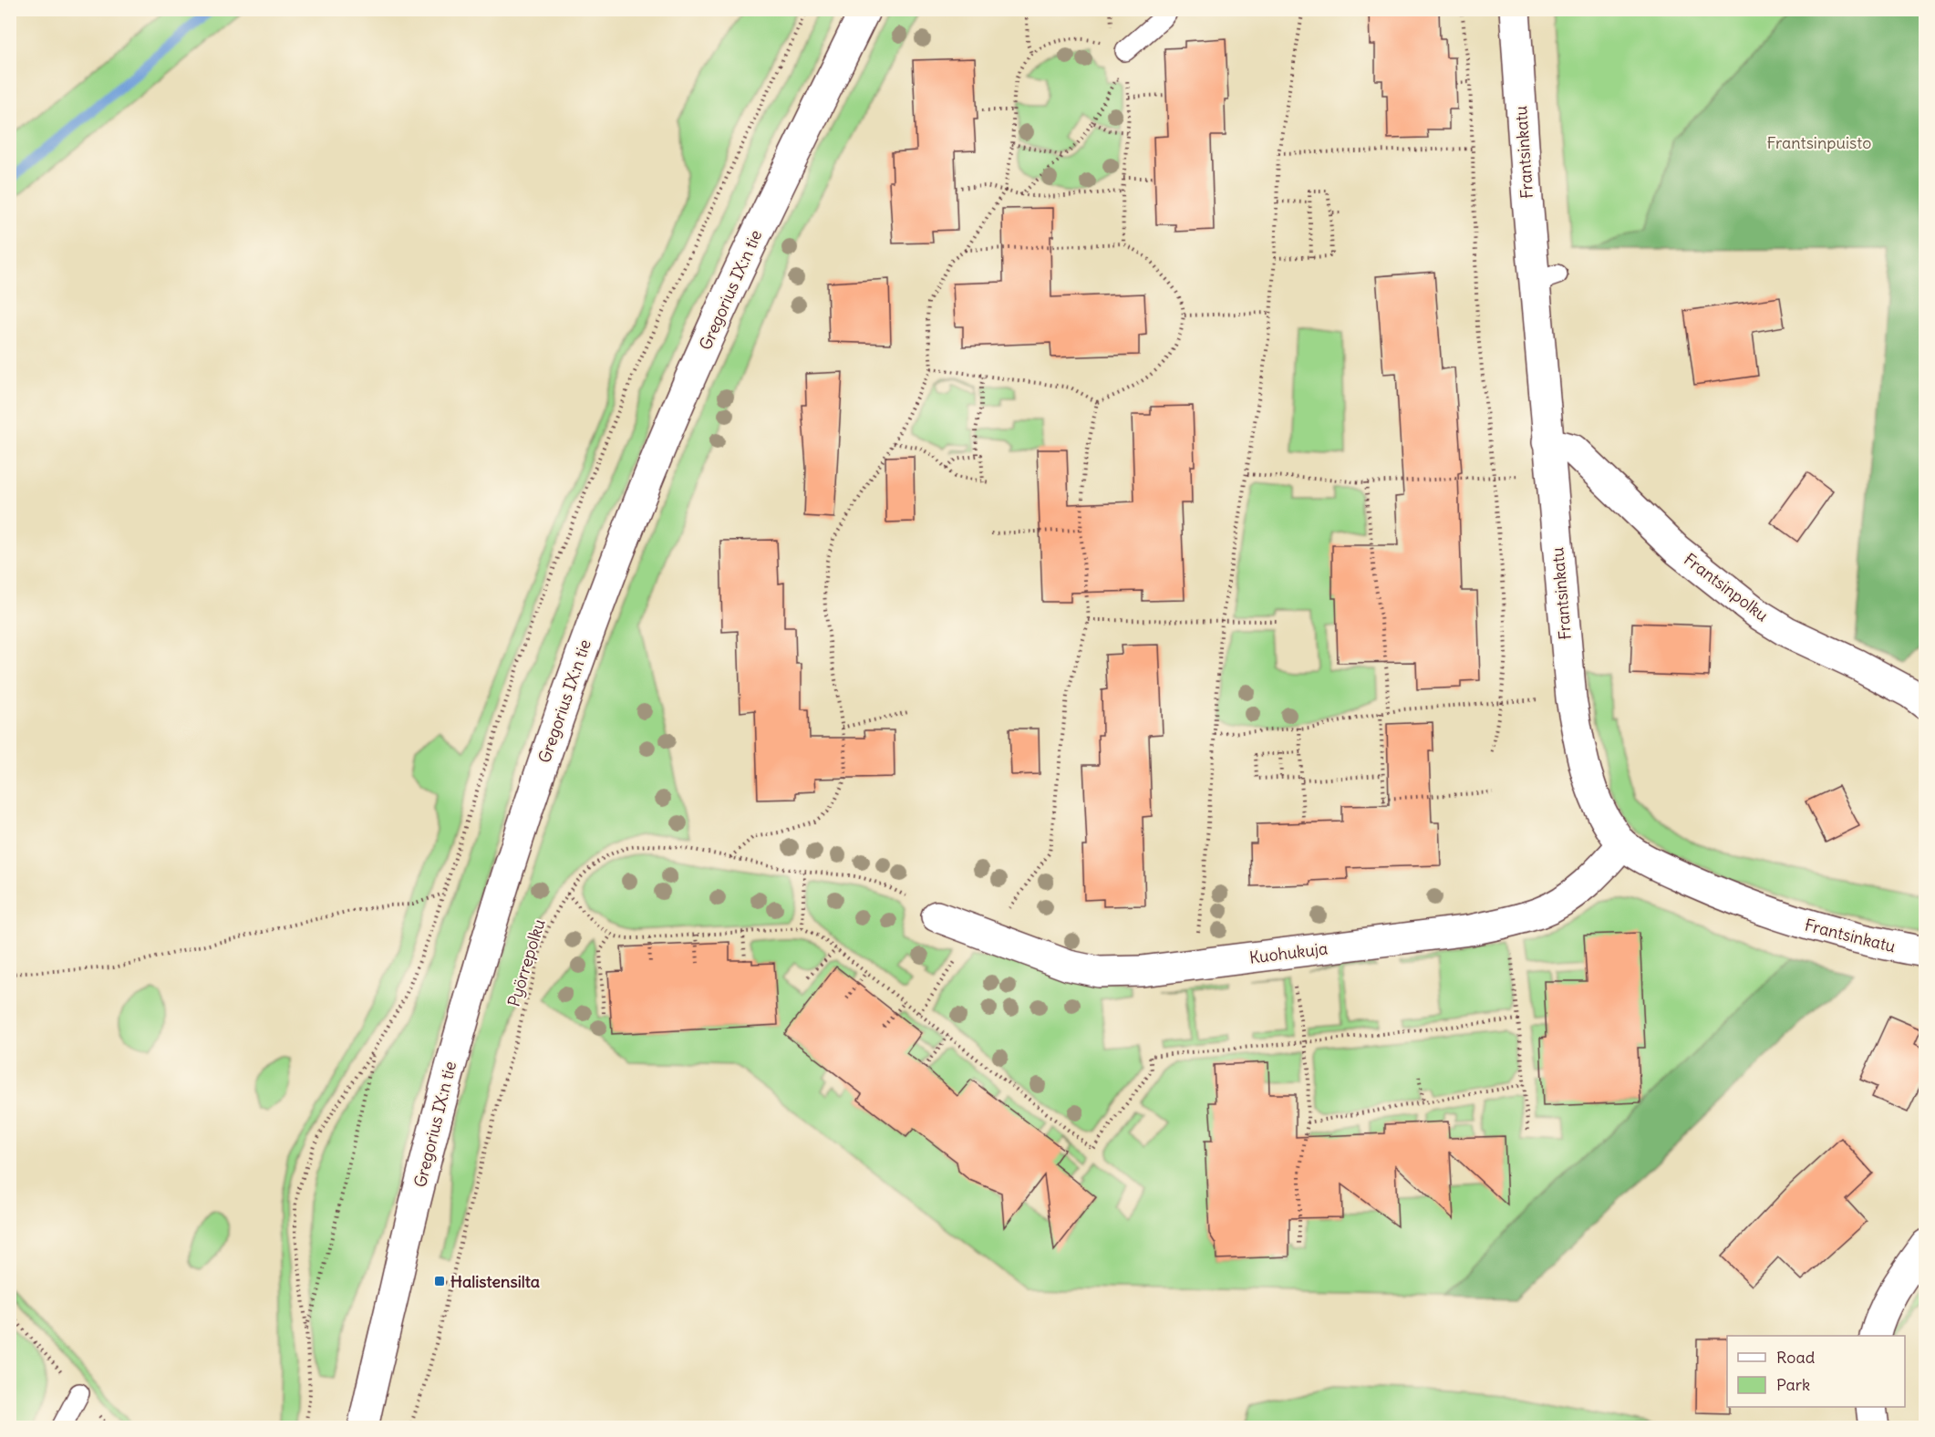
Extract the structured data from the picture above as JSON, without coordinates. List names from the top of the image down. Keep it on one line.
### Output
{"streets":{"street":["Frantsinkatu","Gregorius IX:n tie","Frantsinpolku","Kuohukuja"],"path":["Pyörrepolku"]},"crossings":[["Frantsinkatu","Frantsinpolku"],["Frantsinkatu","Kuohukuja"],["Kuohukuja","Pyörrepolku"]],"parks":["Frantsinpuisto"],"places":{"transit":["Halistensilta"]},"legend":["Road","Park"]}
